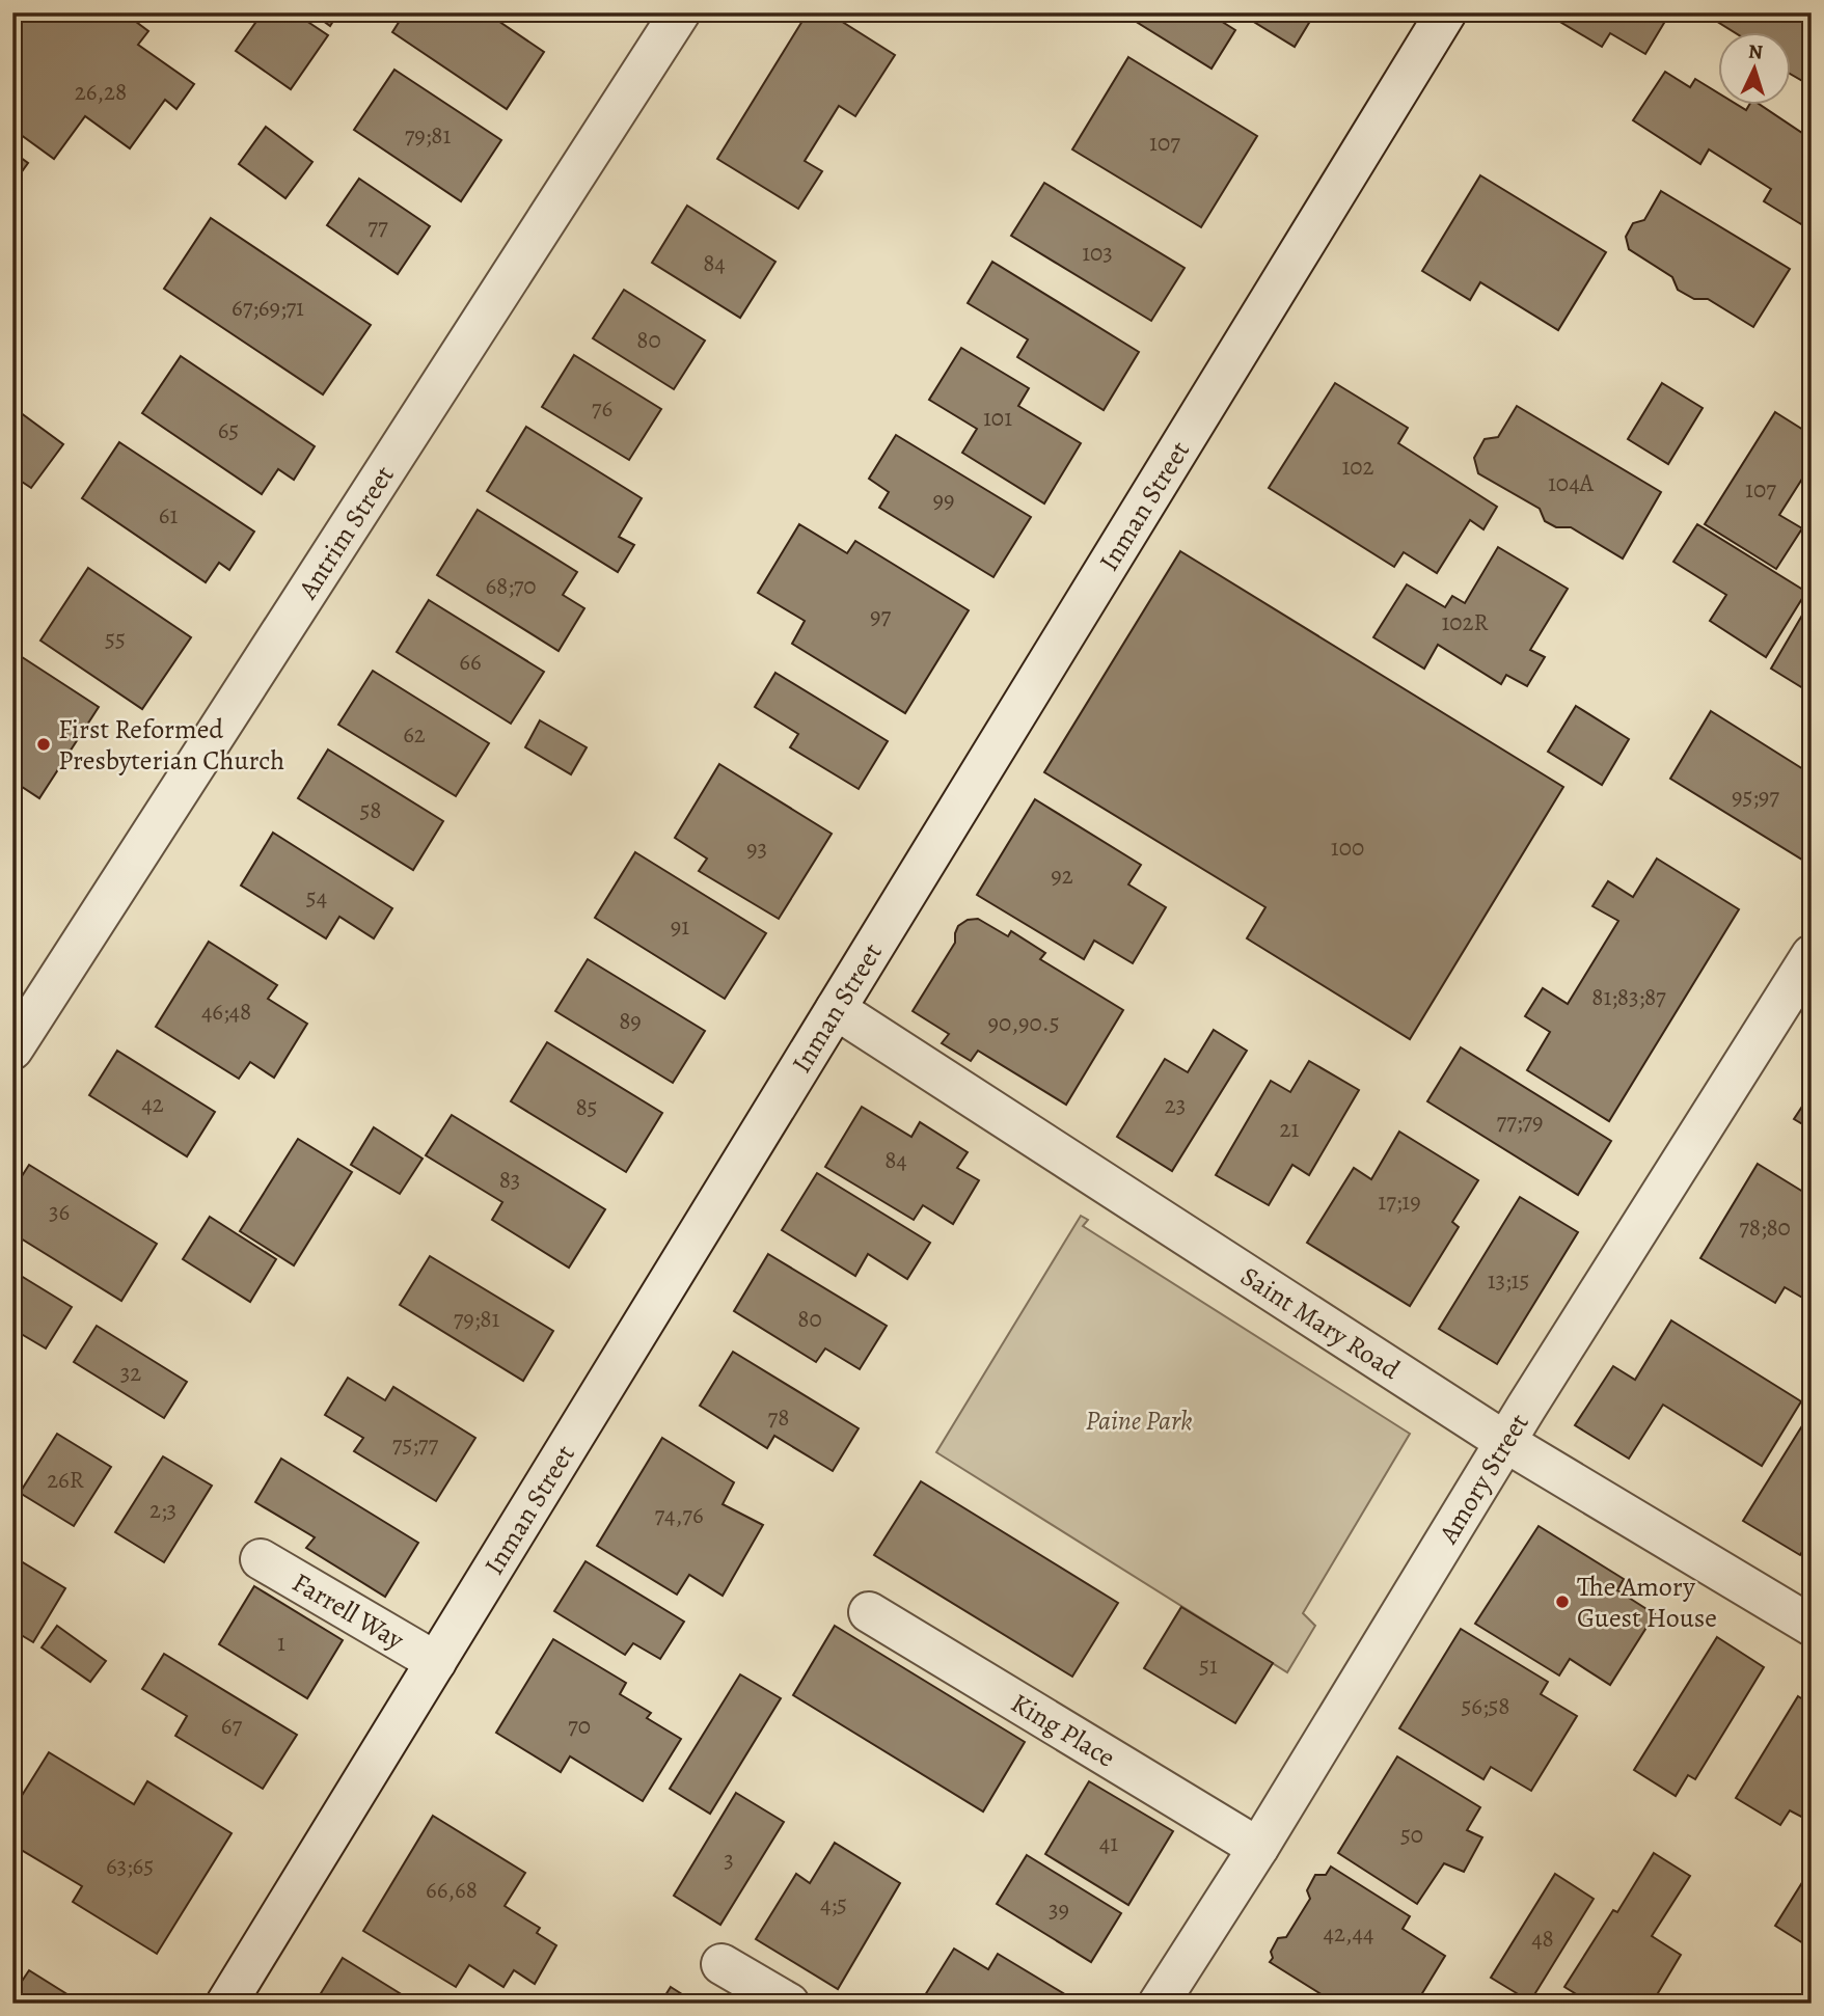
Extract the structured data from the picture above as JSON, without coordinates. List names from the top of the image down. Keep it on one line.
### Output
{"streets":{"street":["Inman Street","Antrim Street","Saint Mary Road","Amory Street","Farrell Way","King Place"]},"crossings":[["Inman Street","Saint Mary Road"],["Inman Street","Farrell Way"],["Saint Mary Road","Amory Street"],["Amory Street","King Place"]],"parks":["Paine Park"],"places":["First Reformed Presbyterian Church","The Amory Guest House"],"house_numbers":["26,28","79;81","107","77","103","84","67;69;71","80","76","101","65","102","104A","107","99","61","68;70","97","102R","55","66","62","95;97","58","100","93","92","54","91","81;83;87","46;48","89","90,90.5","42","23","85","77;79","21","84","83","17;19","36","78;80","13;15","79;81","80","32","78","75;77","26R","2;3","74,76","1","51","56;58","67","70","50","41","3","63;65","66,68","4;5","39","42,44","48"],"north":"top"}
